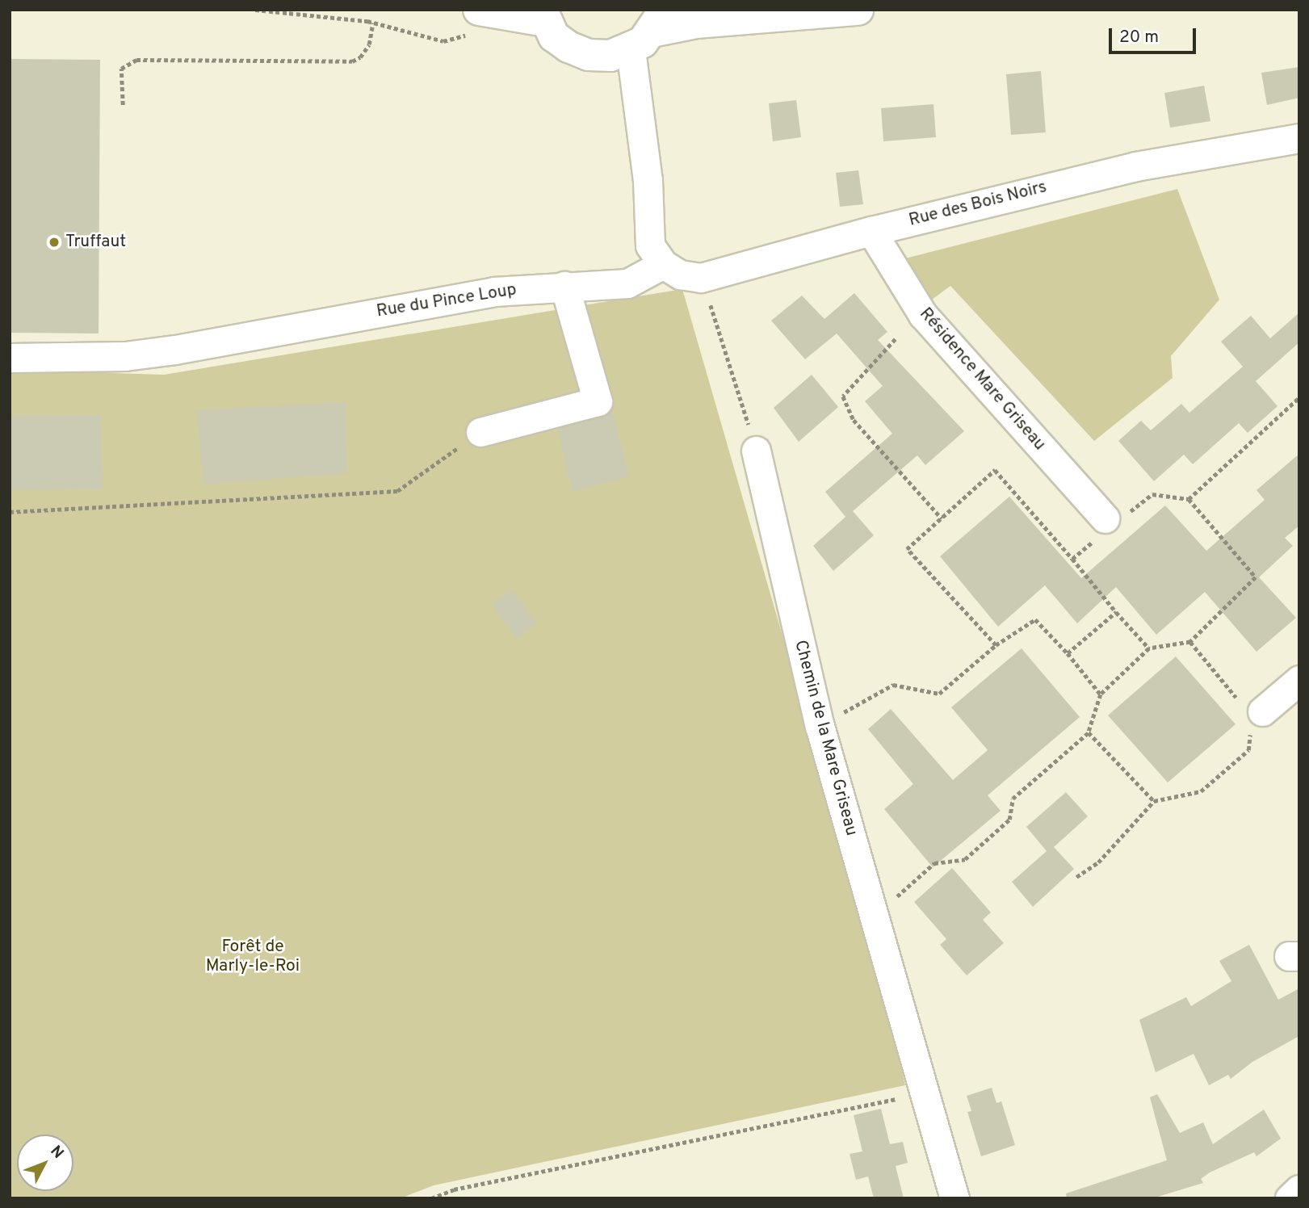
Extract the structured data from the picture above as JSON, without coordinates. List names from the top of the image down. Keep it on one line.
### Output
{"streets":{"street":["Rue des Bois Noirs","Rue du Pince Loup","Résidence Mare Griseau","Chemin de la Mare Griseau"]},"crossings":[["Rue des Bois Noirs","Rue du Pince Loup"],["Rue des Bois Noirs","Résidence Mare Griseau"]],"parks":["Forêt de Marly-le-Roi"],"places":["Truffaut"],"scale_bar":"20 m","north":"top right"}
